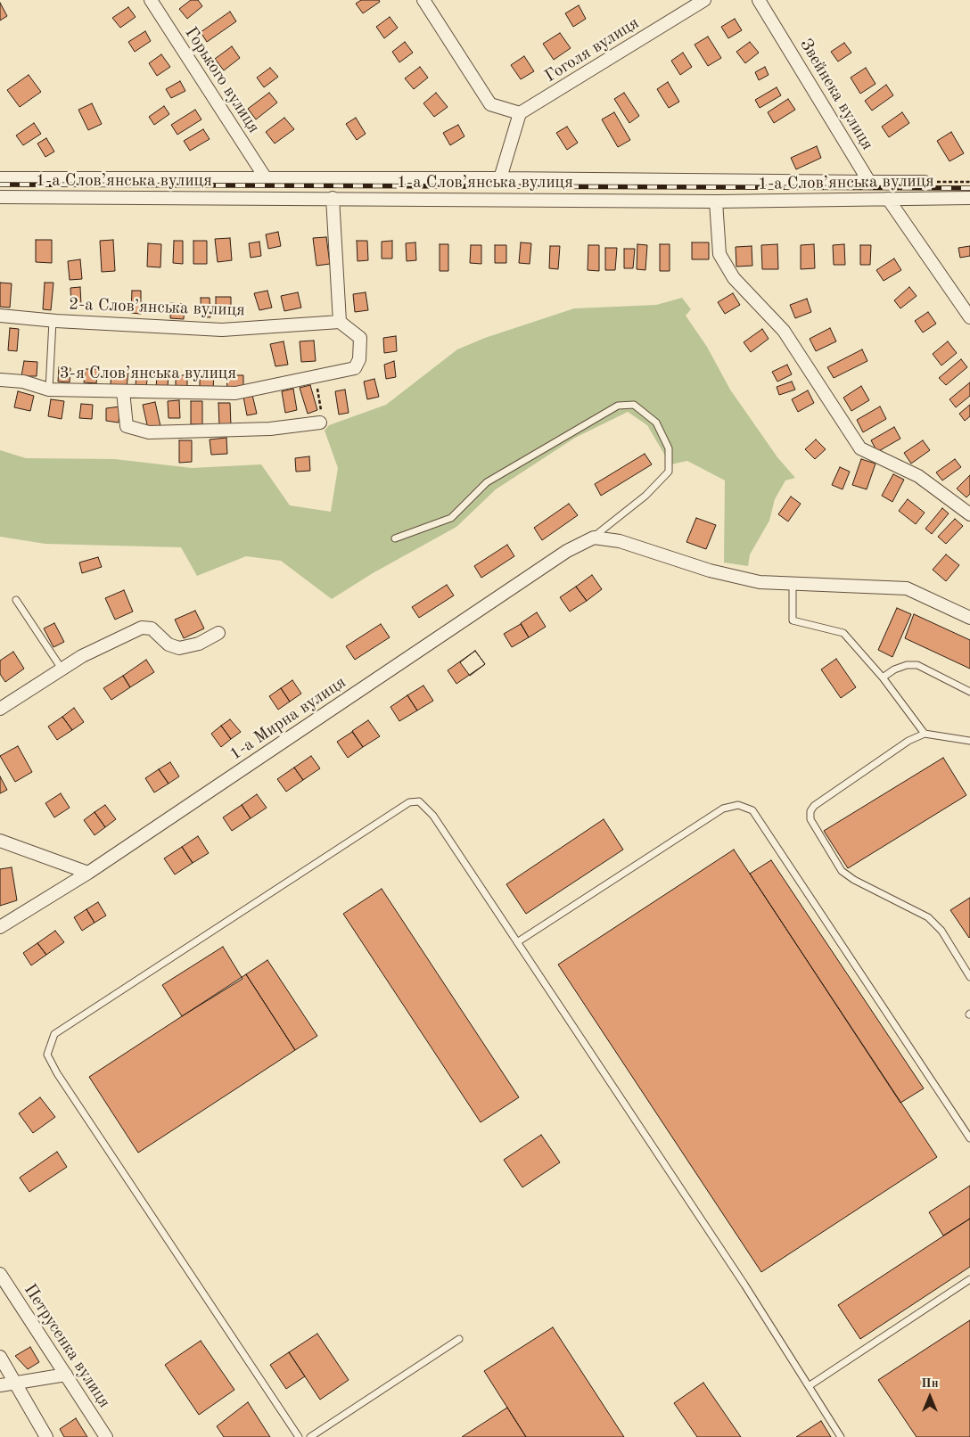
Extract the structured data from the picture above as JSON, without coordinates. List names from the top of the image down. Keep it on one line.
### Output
{"streets":{"street":["Гоголя вулиця","Горького вулиця","Звейнека вулиця","1-а Слов’янська вулиця","2-а Слов’янська вулиця","3-я Слов’янська вулиця","1-а Мирна вулиця","Петрусенка вулиця"]},"crossings":[["2-а Слов’янська вулиця","3-я Слов’янська вулиця"]],"north":"top"}
